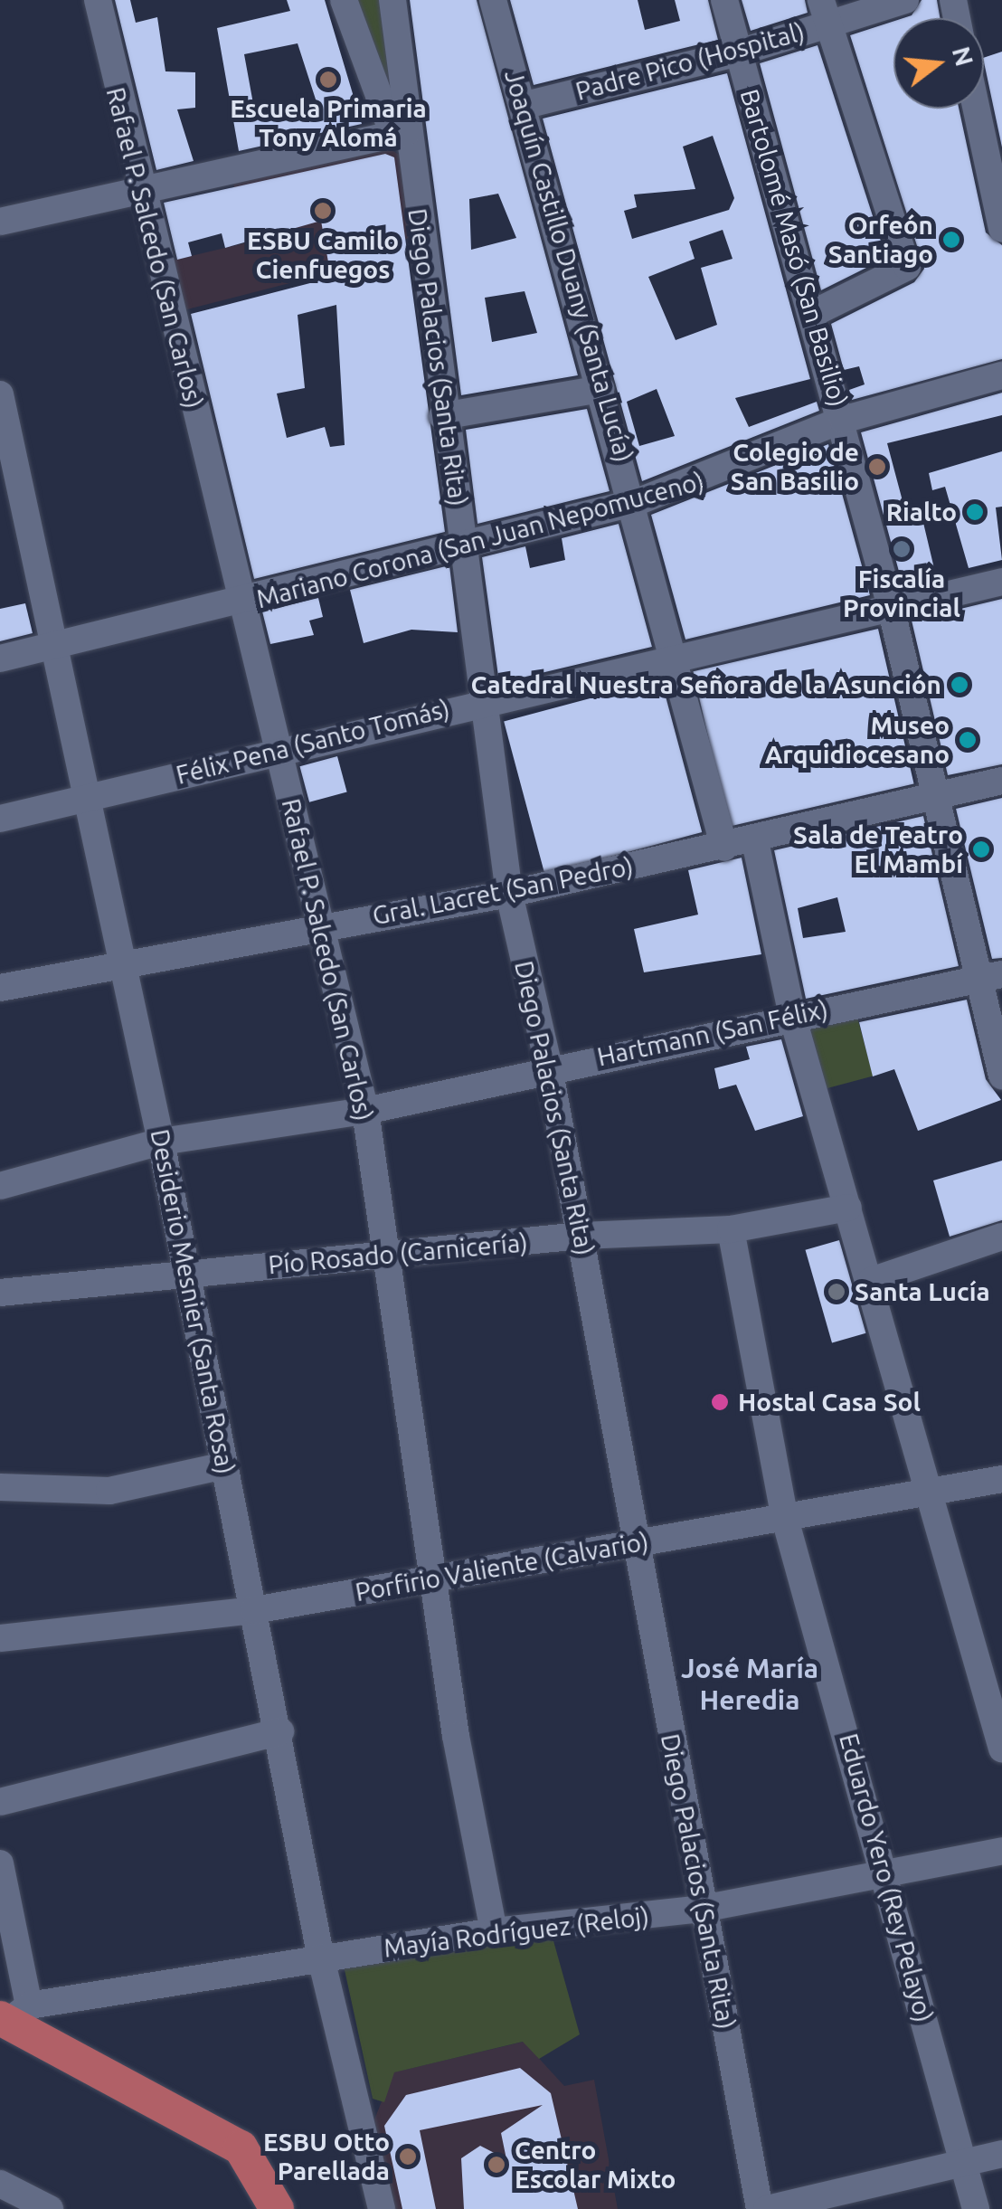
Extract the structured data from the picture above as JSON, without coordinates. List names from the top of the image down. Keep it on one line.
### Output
{"streets":{"street":["Padre Pico (Hospital)","Rafael P. Salcedo (San Carlos)","Bartolomé Masó (San Basilio)","Joaquín Castillo Duany (Santa Lucía)","Diego Palacios (Santa Rita)","Mariano Corona (San Juan Nepomuceno)","Félix Pena (Santo Tomás)","Gral. Lacret (San Pedro)","Hartmann (San Félix)","Pío Rosado (Carnicería)","Desiderio Mesnier (Santa Rosa)","Porfirio Valiente (Calvario)","Eduardo Yero (Rey Pelayo)","Mayía Rodríguez (Reloj)"]},"crossings":[["Padre Pico (Hospital)","Bartolomé Masó (San Basilio)"],["Padre Pico (Hospital)","Joaquín Castillo Duany (Santa Lucía)"],["Rafael P. Salcedo (San Carlos)","Mariano Corona (San Juan Nepomuceno)"],["Rafael P. Salcedo (San Carlos)","Félix Pena (Santo Tomás)"],["Rafael P. Salcedo (San Carlos)","Gral. Lacret (San Pedro)"],["Rafael P. Salcedo (San Carlos)","Hartmann (San Félix)"],["Rafael P. Salcedo (San Carlos)","Pío Rosado (Carnicería)"],["Rafael P. Salcedo (San Carlos)","Porfirio Valiente (Calvario)"],["Rafael P. Salcedo (San Carlos)","Mayía Rodríguez (Reloj)"],["Bartolomé Masó (San Basilio)","Mariano Corona (San Juan Nepomuceno)"],["Bartolomé Masó (San Basilio)","Félix Pena (Santo Tomás)"],["Bartolomé Masó (San Basilio)","Gral. Lacret (San Pedro)"],["Bartolomé Masó (San Basilio)","Hartmann (San Félix)"],["Joaquín Castillo Duany (Santa Lucía)","Mariano Corona (San Juan Nepomuceno)"],["Joaquín Castillo Duany (Santa Lucía)","Félix Pena (Santo Tomás)"],["Joaquín Castillo Duany (Santa Lucía)","Gral. Lacret (San Pedro)"],["Diego Palacios (Santa Rita)","Mariano Corona (San Juan Nepomuceno)"],["Diego Palacios (Santa Rita)","Félix Pena (Santo Tomás)"],["Diego Palacios (Santa Rita)","Gral. Lacret (San Pedro)"],["Diego Palacios (Santa Rita)","Hartmann (San Félix)"],["Diego Palacios (Santa Rita)","Pío Rosado (Carnicería)"],["Diego Palacios (Santa Rita)","Porfirio Valiente (Calvario)"],["Diego Palacios (Santa Rita)","Mayía Rodríguez (Reloj)"],["Mariano Corona (San Juan Nepomuceno)","Desiderio Mesnier (Santa Rosa)"],["Félix Pena (Santo Tomás)","Desiderio Mesnier (Santa Rosa)"],["Gral. Lacret (San Pedro)","Desiderio Mesnier (Santa Rosa)"],["Hartmann (San Félix)","Desiderio Mesnier (Santa Rosa)"],["Pío Rosado (Carnicería)","Desiderio Mesnier (Santa Rosa)"],["Pío Rosado (Carnicería)","Eduardo Yero (Rey Pelayo)"],["Desiderio Mesnier (Santa Rosa)","Porfirio Valiente (Calvario)"],["Desiderio Mesnier (Santa Rosa)","Mayía Rodríguez (Reloj)"],["Porfirio Valiente (Calvario)","Eduardo Yero (Rey Pelayo)"],["Eduardo Yero (Rey Pelayo)","Mayía Rodríguez (Reloj)"]],"districts":["José María Heredia"],"places":["Escuela Primaria Tony Alomá","ESBU Camilo Cienfuegos","Orfeón Santiago","Colegio de San Basilio","Rialto","Fiscalía Provincial","Catedral Nuestra Señora de la Asunción","Museo Arquidiocesano","Sala de Teatro El Mambí","Santa Lucía","Hostal Casa Sol","ESBU Otto Parellada","Centro Escolar Mixto"],"north":"right"}
